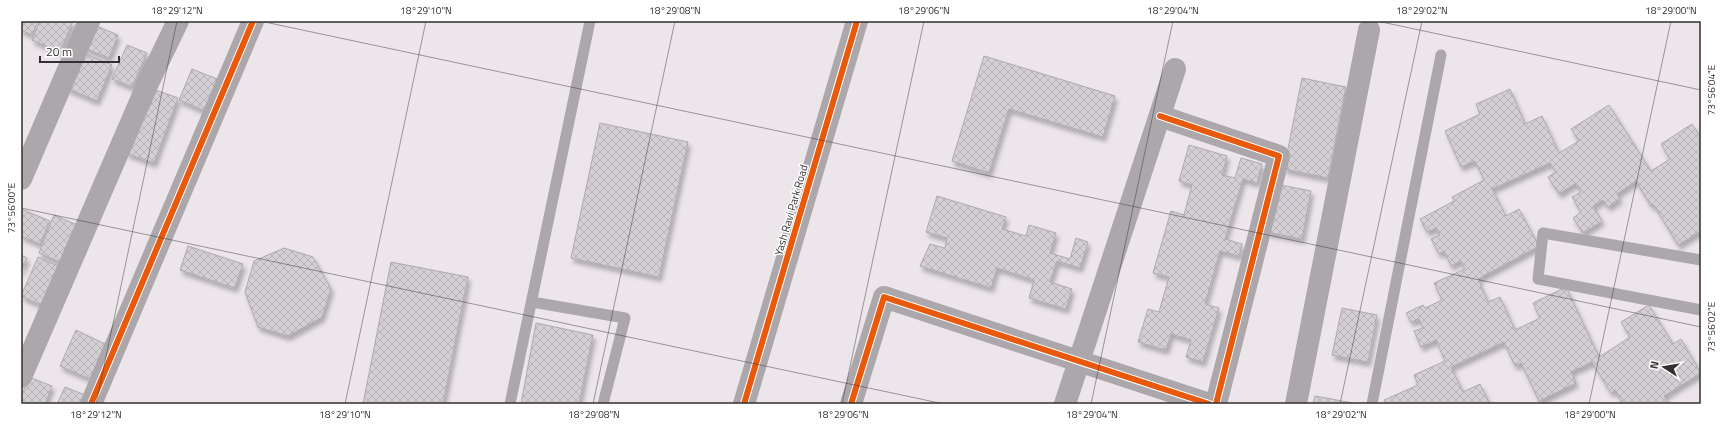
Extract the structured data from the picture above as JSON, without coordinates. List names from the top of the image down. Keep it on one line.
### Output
{"streets":{"street":["Yash Ravi Park Road"]},"scale_bar":"20 m","north":"left","coordinates":["18°29'12\"N","18°29'10\"N","18°29'08\"N","18°29'06\"N","18°29'04\"N","18°29'02\"N","18°29'00\"N","73°56'04\"E","73°56'00\"E","73°56'02\"E"]}
